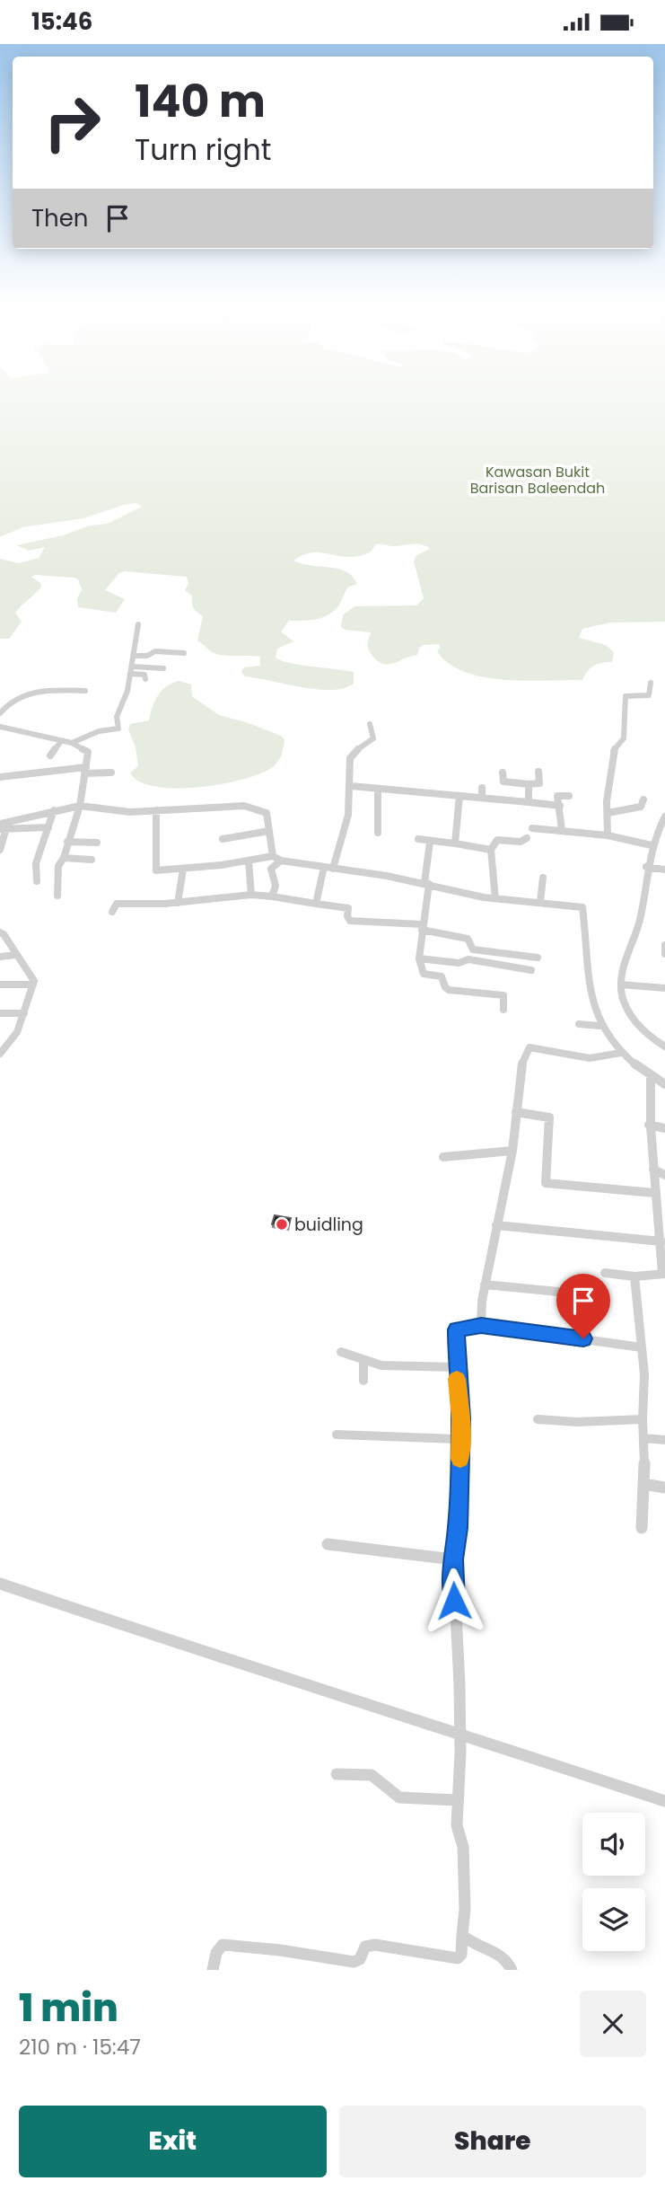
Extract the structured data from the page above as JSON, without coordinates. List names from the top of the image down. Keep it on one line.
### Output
{"parks":["Kawasan Bukit Barisan Baleendah"],"places":["buidling"],"page":{"status":"15:46","turn":["140 m","Turn right"],"then":"Then","heading":["1 min","210 m · 15:47"],"buttons":["Exit","Share"]}}
